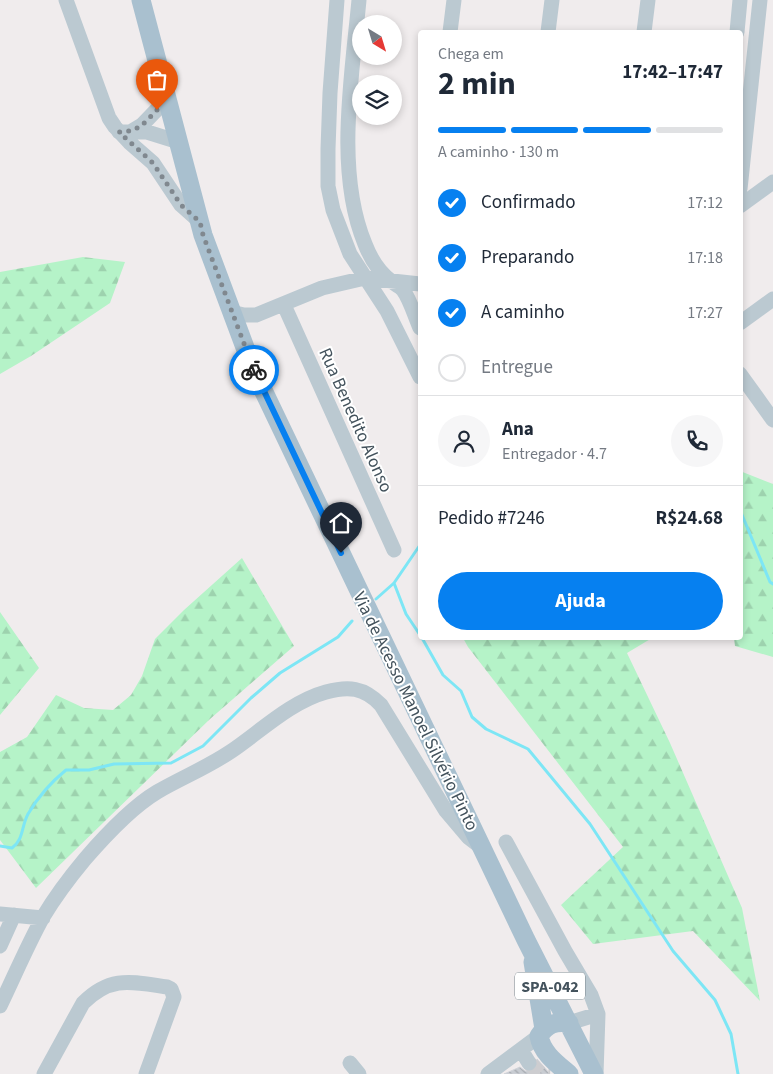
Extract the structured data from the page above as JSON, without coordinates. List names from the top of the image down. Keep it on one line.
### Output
{"streets":{"main road":["Via de Acesso Manoel Silvério Pinto","SPA-042"],"street":["Rua Benedito Alonso"]},"north":"bottom right","page":{"heading":["2 min","Chega em","17:42–17:47"],"panel":["Ana","Entregador · 4.7","Pedido #7246","R$24.68"],"bar":"A caminho · 130 m","list":[["Confirmado","17:12"],["Preparando","17:18"],["A caminho","17:27"],"Entregue"],"buttons":"Ajuda"}}
